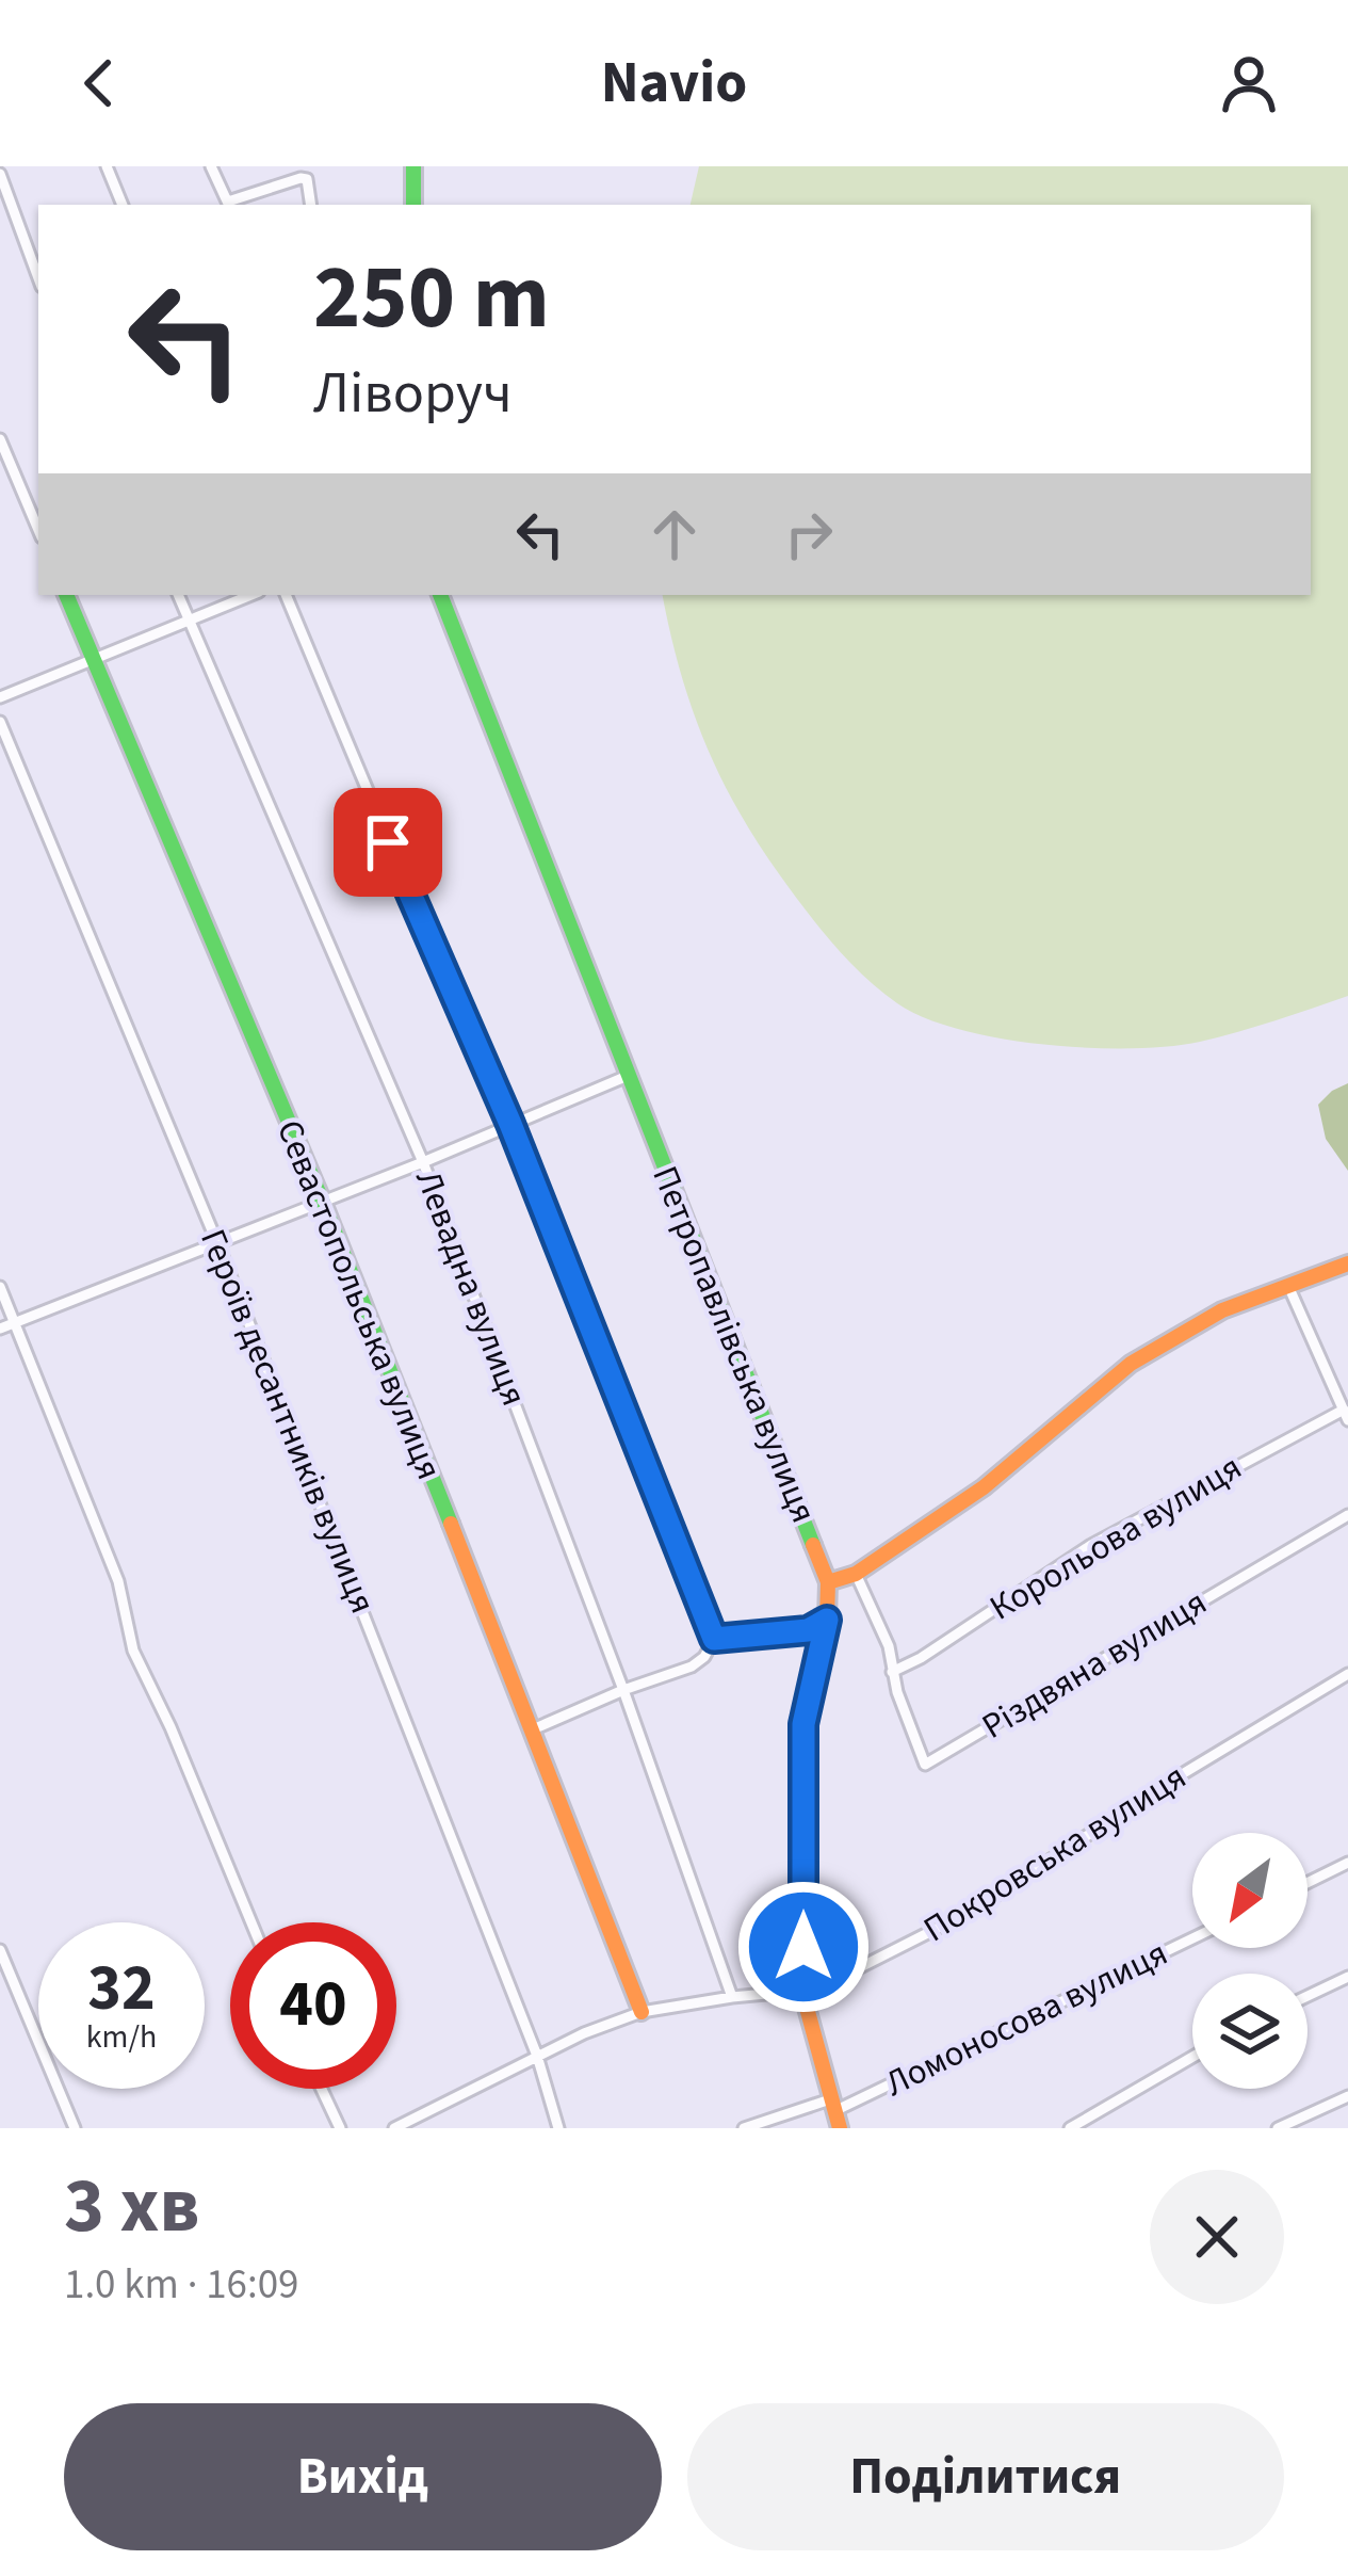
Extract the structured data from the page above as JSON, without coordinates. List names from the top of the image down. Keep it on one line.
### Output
{"streets":{"street":["Левадна вулиця","Севастопольська вулиця","Петропавлівська вулиця","Героїв десантників вулиця","Корольова вулиця","Різдвяна вулиця","Покровська вулиця","Ломоносова вулиця"]},"crossings":[["Левадна вулиця","Покровська вулиця"],["Севастопольська вулиця","Покровська вулиця"],["Петропавлівська вулиця","Покровська вулиця"],["Петропавлівська вулиця","Ломоносова вулиця"],["Героїв десантників вулиця","Покровська вулиця"],["Корольова вулиця","Різдвяна вулиця"]],"north":"bottom left","page":{"header":"Navio","turn":["250 m","Ліворуч"],"speed":"32 km/h","limit":"40","heading":["3 хв","1.0 km · 16:09"],"buttons":["Вихід","Поділитися"]}}
